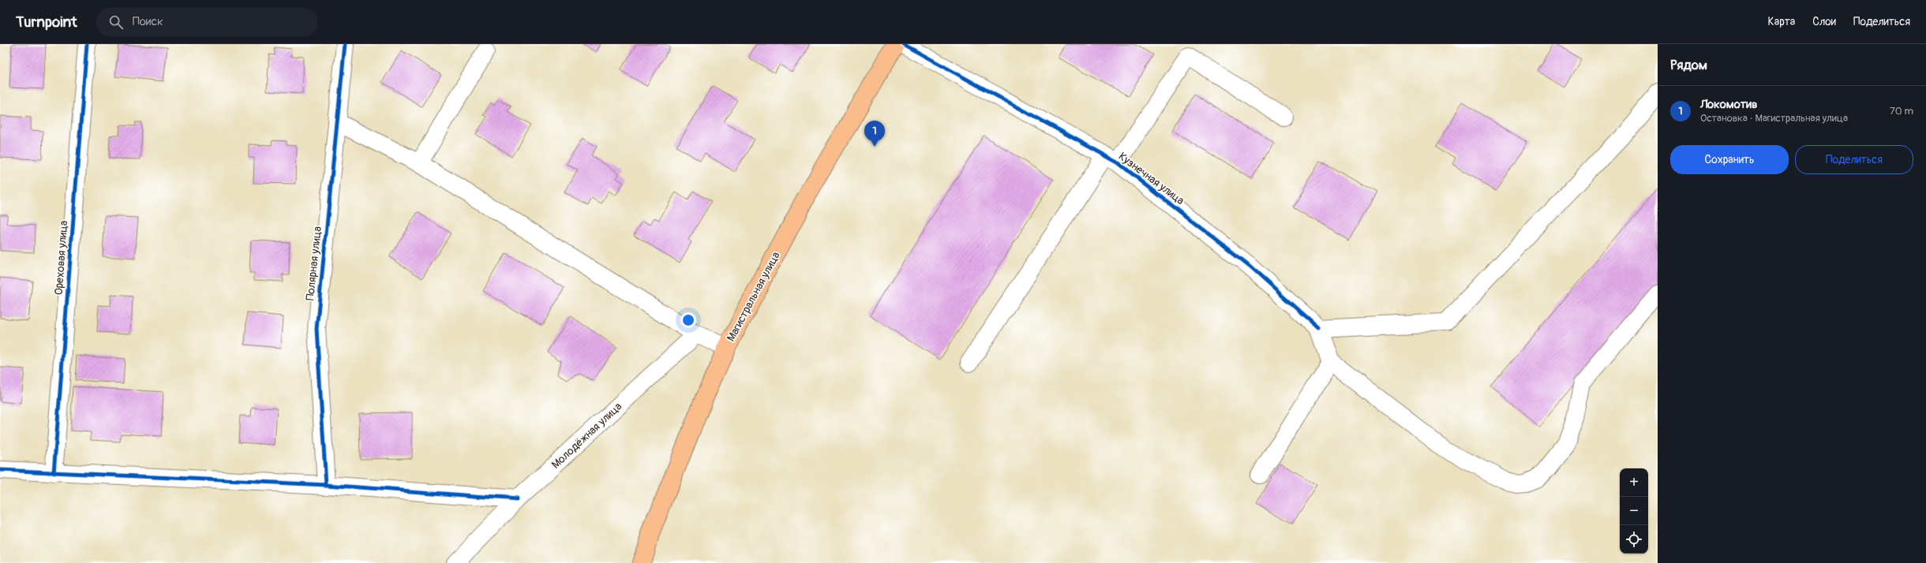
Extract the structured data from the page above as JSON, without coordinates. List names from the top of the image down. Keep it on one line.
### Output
{"streets":{"main road":["Магистральная улица"],"street":["Кузнечная улица","Ореховая улица","Полярная улица","Молодёжная улица"]},"page":{"header":"Turnpoint","search":"Поиск","nav":["Карта","Слои","Поделиться"],"heading":"Рядом","list":[{"mark":"1","name":"Локомотив","note":"Остановка · Магистральная улица","value":"70 m"}],"pins":"1","buttons":["Сохранить","Поделиться"],"map_buttons":["+","−"]}}
